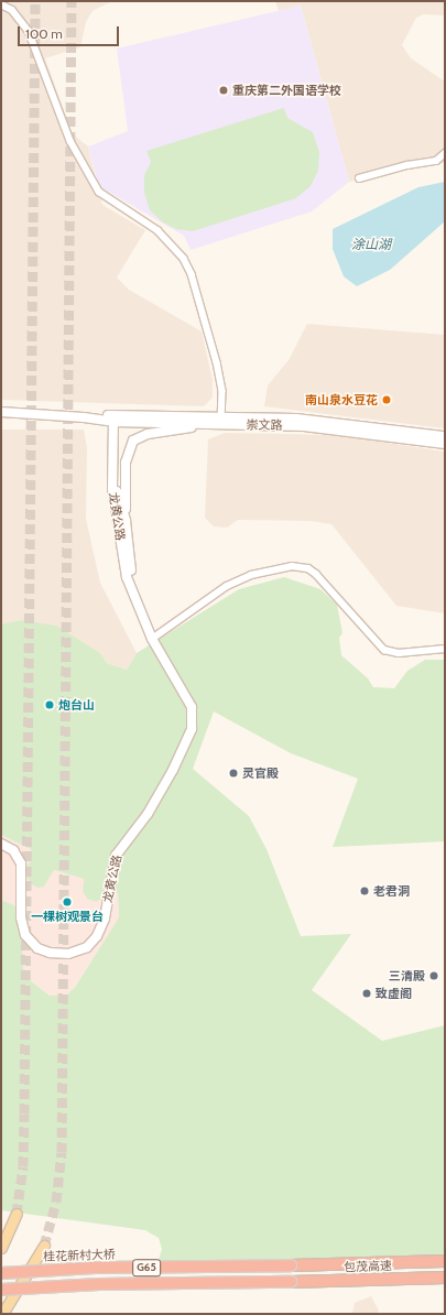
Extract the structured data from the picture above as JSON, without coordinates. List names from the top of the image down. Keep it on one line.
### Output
{"streets":{"highway":["桂花新村大桥","包茂高速","G65"],"main road":["崇文路","龙黄公路"]},"crossings":[["崇文路","龙黄公路"],["桂花新村大桥","包茂高速"]],"water":["涂山湖"],"places":["重庆第二外国语学校","南山泉水豆花","炮台山","灵官殿","老君洞","一棵树观景台","三清殿","致虚阁"],"scale_bar":"100 m"}
